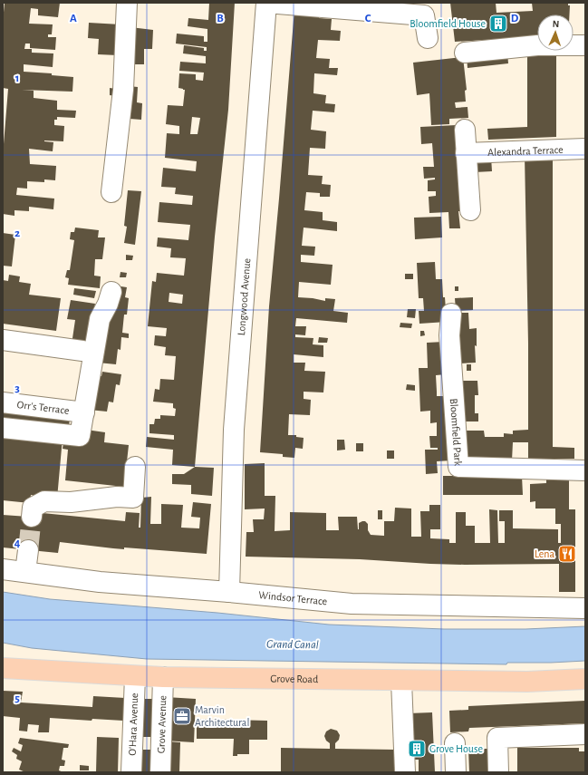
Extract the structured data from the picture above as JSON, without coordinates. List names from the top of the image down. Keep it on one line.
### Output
{"streets":{"main road":["Grove Road"],"street":["Alexandra Terrace","Longwood Avenue","Orr's Terrace","Bloomfield Park","Windsor Terrace","O'Hara Avenue","Grove Avenue"]},"crossings":[["Longwood Avenue","Windsor Terrace"],["Grove Road","O'Hara Avenue"],["Grove Road","Grove Avenue"]],"water":["Grand Canal"],"places":{"building":["Bloomfield House","Grove House"],"restaurant":["Lena"],"office":["Marvin Architectural"]},"north":"top","grid":{"columns":["A","B","C","D"],"rows":["1","2","3","4","5"]}}
